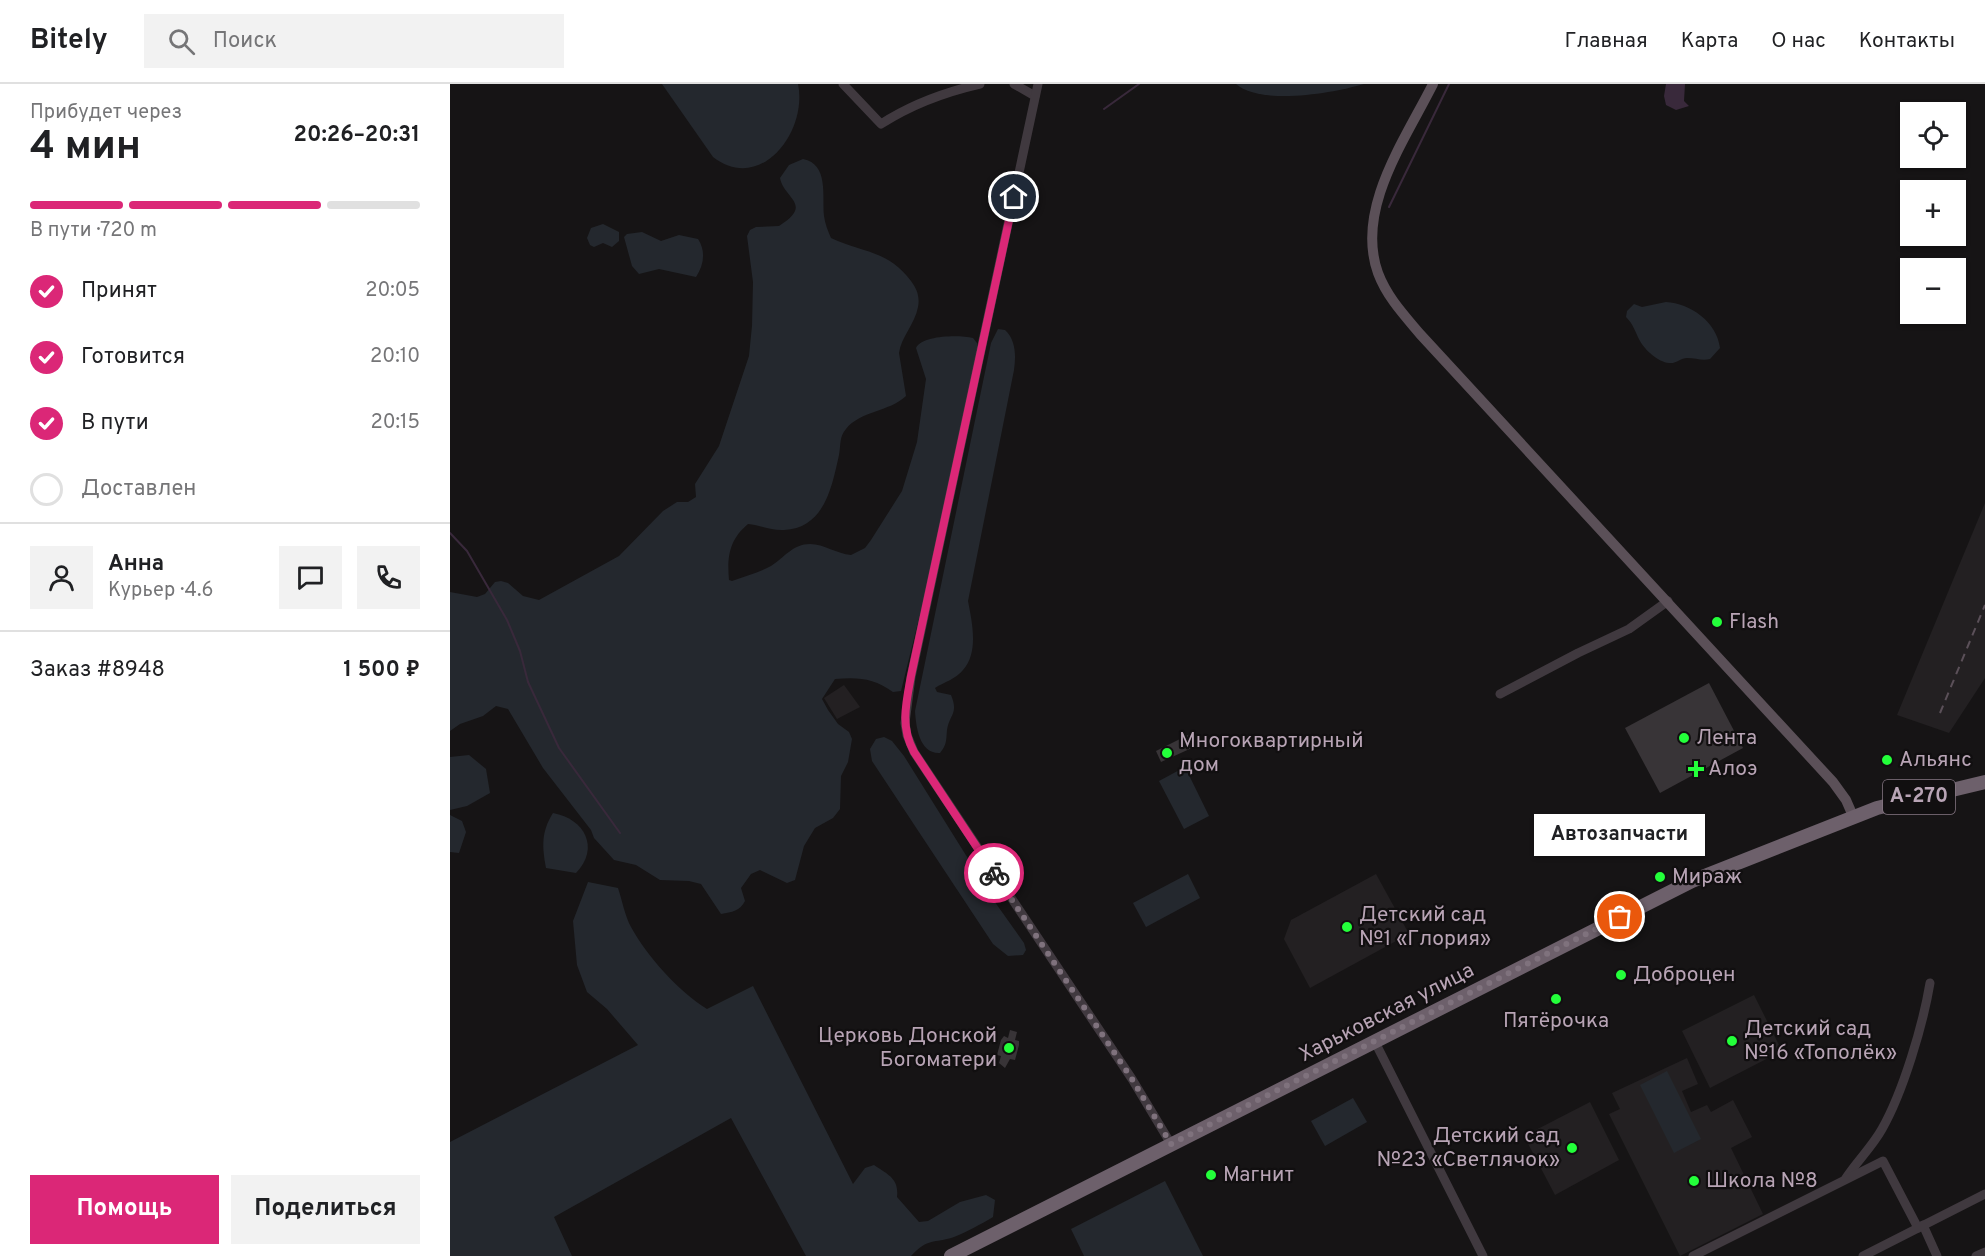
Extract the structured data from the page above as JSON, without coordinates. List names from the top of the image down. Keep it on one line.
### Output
{"streets":{"highway":["А-270","Харьковская улица"]},"places":{"other":["Flash","Лента","Многоквартирный дом","Альянс","Мираж","Автозапчасти","Детский сад №1 «Глория»","Доброцен","Пятёрочка","Детский сад №16 «Тополёк»","Церковь Донской Богоматери","Детский сад №23 «Светлячок»","Магнит","Школа №8"],"health":["Алоэ"]},"page":{"header":"Bitely","search":"Поиск","nav":["Главная","Карта","О нас","Контакты"],"heading":["4 мин","Прибудет через","20:26–20:31"],"panel":["Анна","Курьер · 4.6","Заказ #8948","1 500 ₽"],"map_buttons":["+","−"],"bar":"В пути · 720 m","list":[["Принят","20:05"],["Готовится","20:10"],["В пути","20:15"],"Доставлен"],"bubble":"Автозапчасти","buttons":["Помощь","Поделиться"]}}
